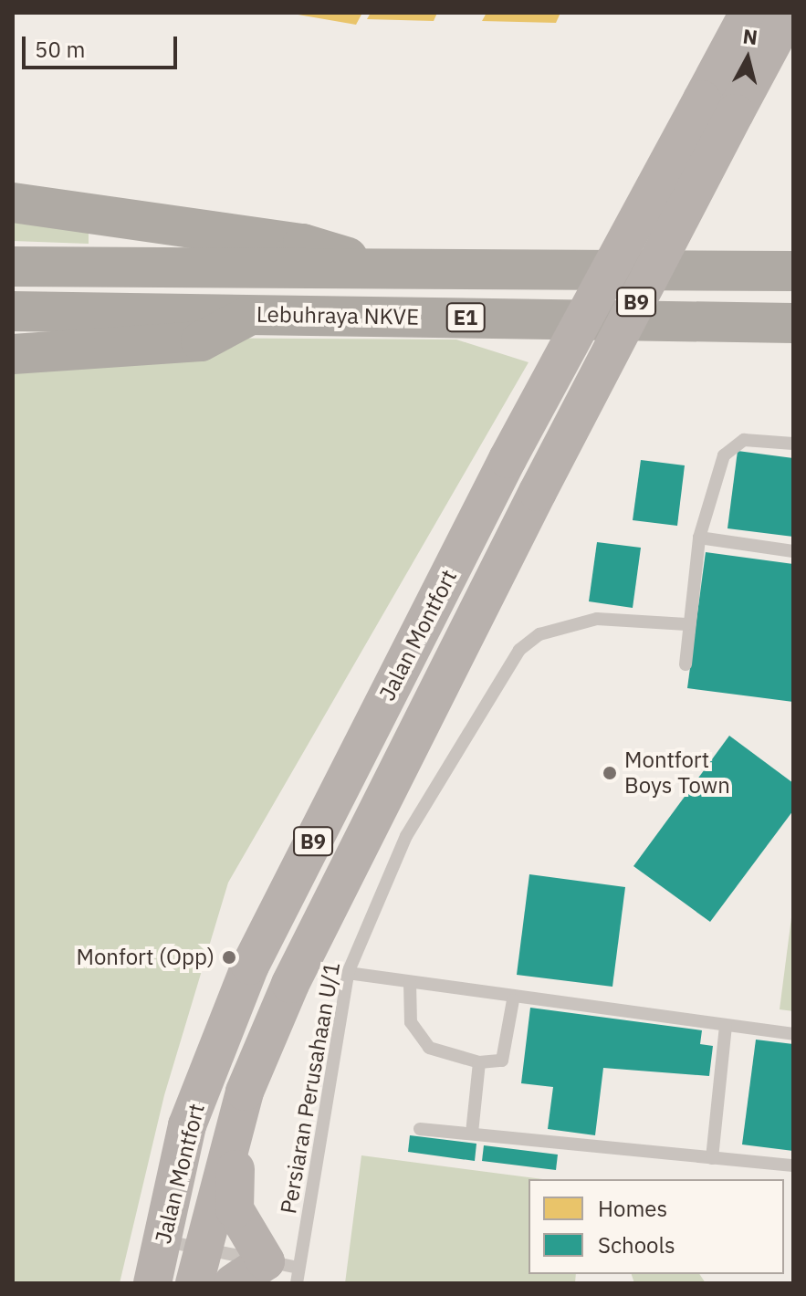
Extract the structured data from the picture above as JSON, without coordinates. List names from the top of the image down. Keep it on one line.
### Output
{"streets":{"highway":["Lebuhraya NKVE","E1"],"main road":["B9","Jalan Montfort"],"lane":["Persiaran Perusahaan U/1"]},"places":["Montfort Boys Town","Monfort (Opp)"],"legend":["Homes","Schools"],"scale_bar":"50 m","north":"top"}
